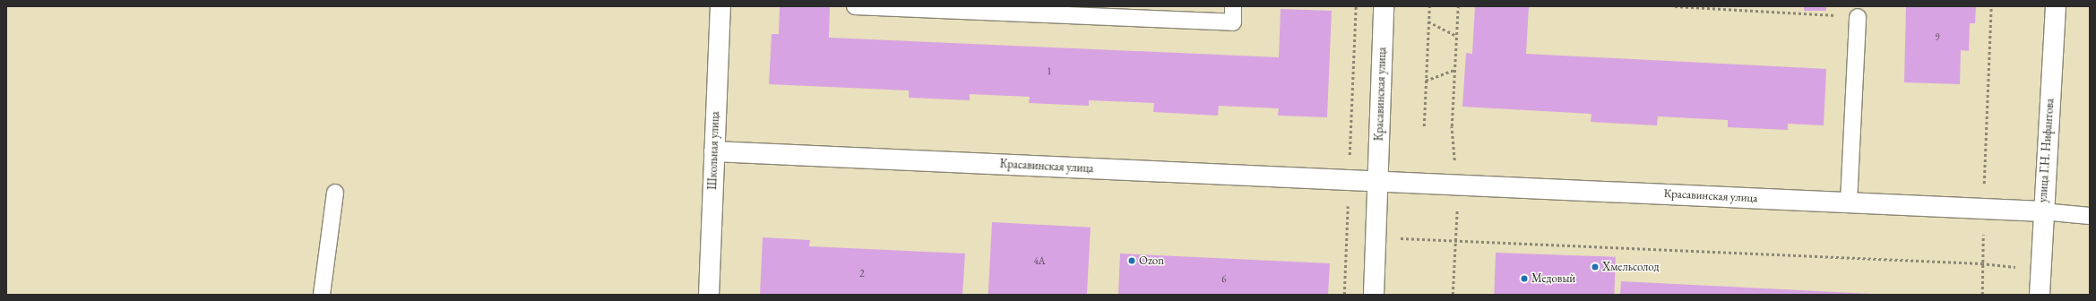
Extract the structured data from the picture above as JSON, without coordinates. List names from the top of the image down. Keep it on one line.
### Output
{"streets":{"street":["Красавинская улица","Школьная улица","улица Г.Н. Нифантова"]},"crossings":[["Красавинская улица","Школьная улица"],["Красавинская улица","улица Г.Н. Нифантова"]],"places":["Ozon","Хмельсолод","Медовый"],"house_numbers":["9","1","4А","2","6"]}
